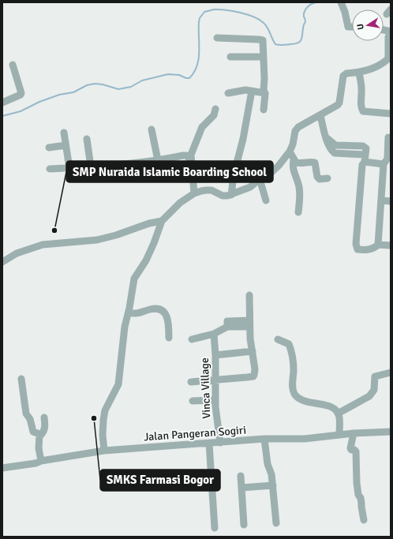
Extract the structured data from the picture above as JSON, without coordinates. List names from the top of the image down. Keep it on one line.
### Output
{"streets":{"street":["Vinca Village","Jalan Pangeran Sogiri"]},"crossings":[["Vinca Village","Jalan Pangeran Sogiri"]],"places":["SMP Nuraida Islamic Boarding School","SMKS Farmasi Bogor"],"north":"left"}
